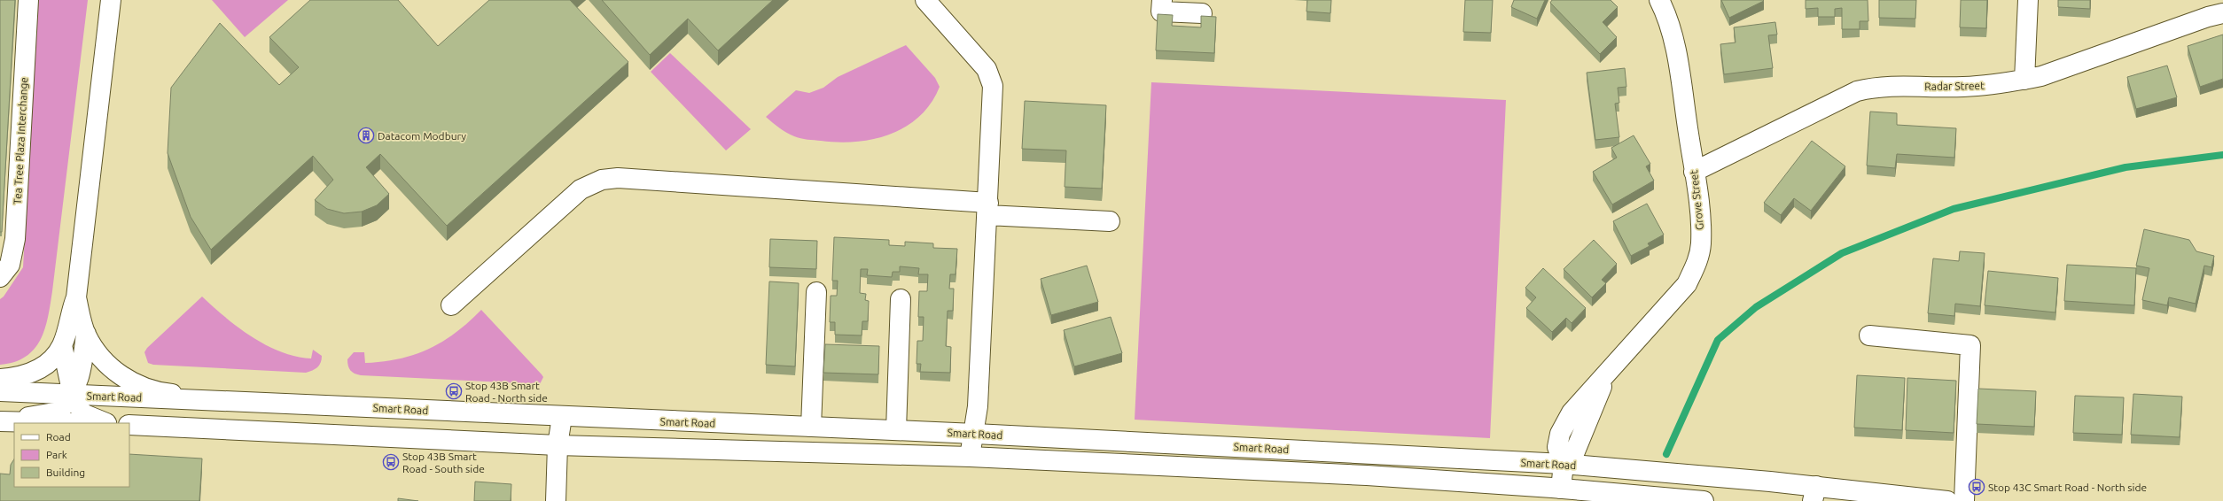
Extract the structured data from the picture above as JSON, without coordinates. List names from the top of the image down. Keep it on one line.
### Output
{"streets":{"main road":["Radar Street","Tea Tree Plaza Interchange","Grove Street","Smart Road"]},"crossings":[["Radar Street","Grove Street"],["Grove Street","Smart Road"]],"places":{"building":["Datacom Modbury"],"bus stop":["Stop 43B Smart Road - North side","Stop 43B Smart Road - South side","Stop 43C Smart Road - North side"]},"legend":["Road","Park","Building"]}
